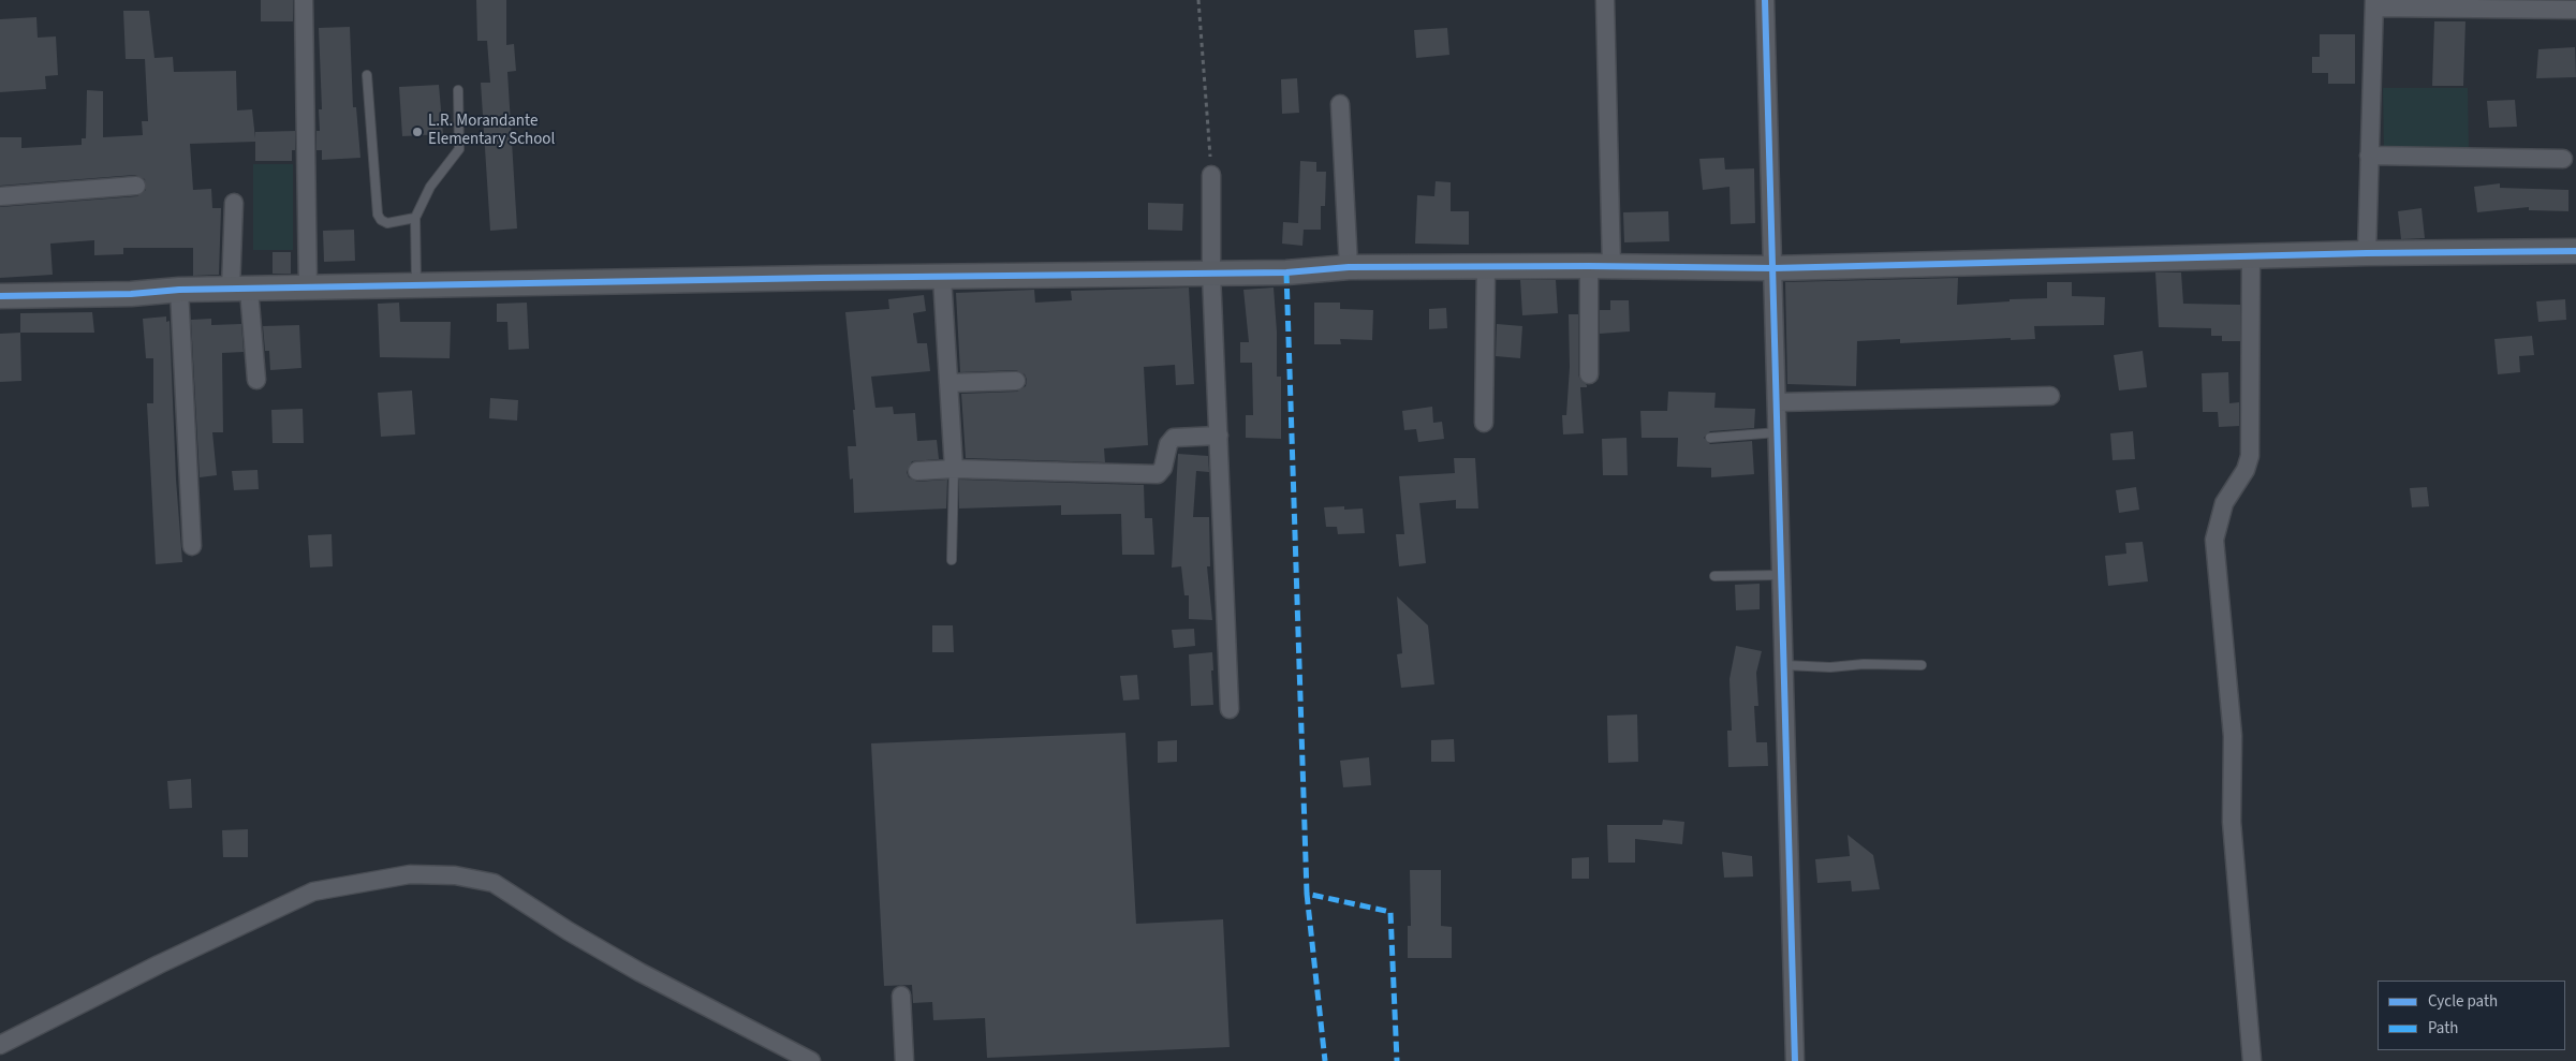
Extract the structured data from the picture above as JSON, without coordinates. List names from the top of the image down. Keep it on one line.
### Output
{"places":["L.R. Morandante Elementary School"],"legend":["Cycle path","Path"]}
